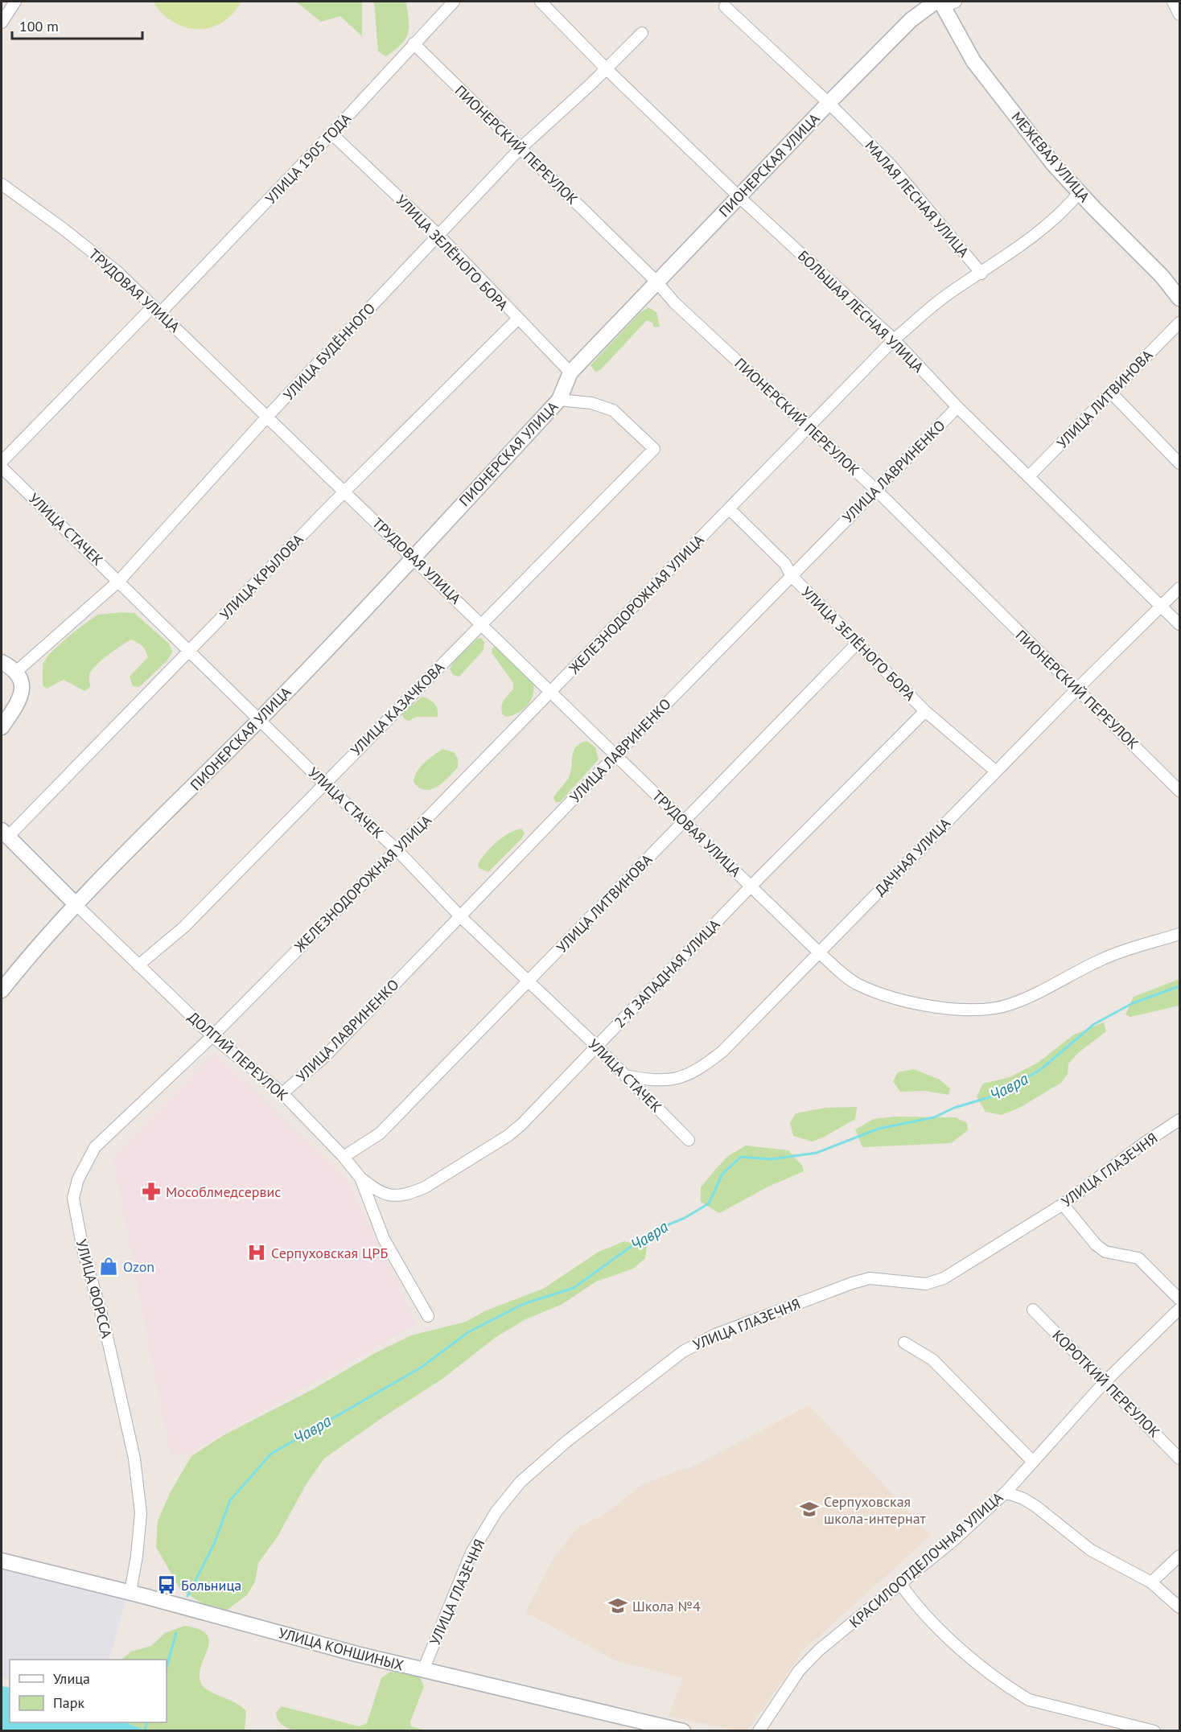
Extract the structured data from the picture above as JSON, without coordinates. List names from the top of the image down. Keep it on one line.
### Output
{"streets":{"street":["ПИОНЕРСКИЙ ПЕРЕУЛОК","МЕЖЕВАЯ УЛИЦА","УЛИЦА 1905 ГОДА","ПИОНЕРСКАЯ УЛИЦА","МАЛАЯ ЛЕСНАЯ УЛИЦА","УЛИЦА ЗЕЛЁНОГО БОРА","ТРУДОВАЯ УЛИЦА","БОЛЬШАЯ ЛЕСНАЯ УЛИЦА","УЛИЦА БУДЁННОГО","УЛИЦА ЛИТВИНОВА","УЛИЦА ЛАВРИНЕНКО","УЛИЦА СТАЧЕК","УЛИЦА КРЫЛОВА","ЖЕЛЕЗНОДОРОЖНАЯ УЛИЦА","УЛИЦА КАЗАЧКОВА","ДАЧНАЯ УЛИЦА","2-Я ЗАПАДНАЯ УЛИЦА","ДОЛГИЙ ПЕРЕУЛОК","УЛИЦА ГЛАЗЕЧНЯ","УЛИЦА ФОРССА","КОРОТКИЙ ПЕРЕУЛОК","КРАСИЛООТДЕЛОЧНАЯ УЛИЦА","УЛИЦА КОНШИНЫХ"]},"crossings":[["ПИОНЕРСКИЙ ПЕРЕУЛОК","УЛИЦА 1905 ГОДА"],["ПИОНЕРСКИЙ ПЕРЕУЛОК","ПИОНЕРСКАЯ УЛИЦА"],["ПИОНЕРСКИЙ ПЕРЕУЛОК","УЛИЦА БУДЁННОГО"],["ПИОНЕРСКИЙ ПЕРЕУЛОК","УЛИЦА ЛАВРИНЕНКО"],["ПИОНЕРСКИЙ ПЕРЕУЛОК","ЖЕЛЕЗНОДОРОЖНАЯ УЛИЦА"],["ПИОНЕРСКИЙ ПЕРЕУЛОК","ДАЧНАЯ УЛИЦА"],["МЕЖЕВАЯ УЛИЦА","ПИОНЕРСКАЯ УЛИЦА"],["МЕЖЕВАЯ УЛИЦА","ЖЕЛЕЗНОДОРОЖНАЯ УЛИЦА"],["УЛИЦА 1905 ГОДА","УЛИЦА ЗЕЛЁНОГО БОРА"],["УЛИЦА 1905 ГОДА","ТРУДОВАЯ УЛИЦА"],["ПИОНЕРСКАЯ УЛИЦА","МАЛАЯ ЛЕСНАЯ УЛИЦА"],["ПИОНЕРСКАЯ УЛИЦА","УЛИЦА ЗЕЛЁНОГО БОРА"],["ПИОНЕРСКАЯ УЛИЦА","ТРУДОВАЯ УЛИЦА"],["ПИОНЕРСКАЯ УЛИЦА","БОЛЬШАЯ ЛЕСНАЯ УЛИЦА"],["ПИОНЕРСКАЯ УЛИЦА","УЛИЦА СТАЧЕК"],["ПИОНЕРСКАЯ УЛИЦА","УЛИЦА КАЗАЧКОВА"],["ПИОНЕРСКАЯ УЛИЦА","ДОЛГИЙ ПЕРЕУЛОК"],["МАЛАЯ ЛЕСНАЯ УЛИЦА","ЖЕЛЕЗНОДОРОЖНАЯ УЛИЦА"],["УЛИЦА ЗЕЛЁНОГО БОРА","УЛИЦА БУДЁННОГО"],["УЛИЦА ЗЕЛЁНОГО БОРА","УЛИЦА ЛИТВИНОВА"],["УЛИЦА ЗЕЛЁНОГО БОРА","УЛИЦА ЛАВРИНЕНКО"],["УЛИЦА ЗЕЛЁНОГО БОРА","УЛИЦА КРЫЛОВА"],["УЛИЦА ЗЕЛЁНОГО БОРА","ЖЕЛЕЗНОДОРОЖНАЯ УЛИЦА"],["УЛИЦА ЗЕЛЁНОГО БОРА","ДАЧНАЯ УЛИЦА"],["УЛИЦА ЗЕЛЁНОГО БОРА","2-Я ЗАПАДНАЯ УЛИЦА"],["ТРУДОВАЯ УЛИЦА","УЛИЦА БУДЁННОГО"],["ТРУДОВАЯ УЛИЦА","УЛИЦА ЛИТВИНОВА"],["ТРУДОВАЯ УЛИЦА","УЛИЦА ЛАВРИНЕНКО"],["ТРУДОВАЯ УЛИЦА","УЛИЦА КРЫЛОВА"],["ТРУДОВАЯ УЛИЦА","ЖЕЛЕЗНОДОРОЖНАЯ УЛИЦА"],["ТРУДОВАЯ УЛИЦА","УЛИЦА КАЗАЧКОВА"],["ТРУДОВАЯ УЛИЦА","ДАЧНАЯ УЛИЦА"],["ТРУДОВАЯ УЛИЦА","2-Я ЗАПАДНАЯ УЛИЦА"],["БОЛЬШАЯ ЛЕСНАЯ УЛИЦА","УЛИЦА БУДЁННОГО"],["БОЛЬШАЯ ЛЕСНАЯ УЛИЦА","УЛИЦА ЛИТВИНОВА"],["БОЛЬШАЯ ЛЕСНАЯ УЛИЦА","УЛИЦА ЛАВРИНЕНКО"],["БОЛЬШАЯ ЛЕСНАЯ УЛИЦА","ЖЕЛЕЗНОДОРОЖНАЯ УЛИЦА"],["БОЛЬШАЯ ЛЕСНАЯ УЛИЦА","ДАЧНАЯ УЛИЦА"],["УЛИЦА БУДЁННОГО","УЛИЦА СТАЧЕК"],["УЛИЦА ЛИТВИНОВА","УЛИЦА СТАЧЕК"],["УЛИЦА ЛИТВИНОВА","ДОЛГИЙ ПЕРЕУЛОК"],["УЛИЦА ЛАВРИНЕНКО","УЛИЦА СТАЧЕК"],["УЛИЦА ЛАВРИНЕНКО","ДОЛГИЙ ПЕРЕУЛОК"],["УЛИЦА СТАЧЕК","УЛИЦА КРЫЛОВА"],["УЛИЦА СТАЧЕК","ЖЕЛЕЗНОДОРОЖНАЯ УЛИЦА"],["УЛИЦА СТАЧЕК","УЛИЦА КАЗАЧКОВА"],["УЛИЦА СТАЧЕК","ДАЧНАЯ УЛИЦА"],["УЛИЦА СТАЧЕК","2-Я ЗАПАДНАЯ УЛИЦА"],["УЛИЦА КРЫЛОВА","ДОЛГИЙ ПЕРЕУЛОК"],["ЖЕЛЕЗНОДОРОЖНАЯ УЛИЦА","ДОЛГИЙ ПЕРЕУЛОК"],["ЖЕЛЕЗНОДОРОЖНАЯ УЛИЦА","УЛИЦА ФОРССА"],["УЛИЦА КАЗАЧКОВА","ДОЛГИЙ ПЕРЕУЛОК"],["2-Я ЗАПАДНАЯ УЛИЦА","ДОЛГИЙ ПЕРЕУЛОК"],["ДОЛГИЙ ПЕРЕУЛОК","УЛИЦА ФОРССА"],["УЛИЦА ГЛАЗЕЧНЯ","УЛИЦА КОНШИНЫХ"],["УЛИЦА ФОРССА","УЛИЦА КОНШИНЫХ"],["КОРОТКИЙ ПЕРЕУЛОК","КРАСИЛООТДЕЛОЧНАЯ УЛИЦА"]],"water":["Чавра"],"places":{"pharmacy":["Мособлмедсервис"],"hospital":["Серпуховская ЦРБ"],"shop":["Ozon"],"school or university":["Серпуховская школа-интернат","Школа №4"],"bus stop":["Больница"]},"legend":["Улица","Парк"],"scale_bar":"100 m"}
